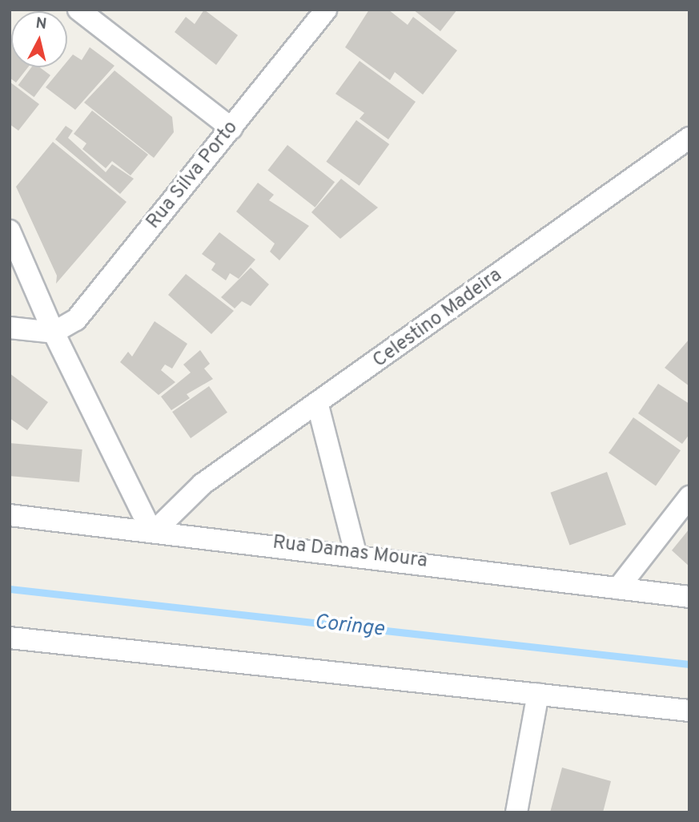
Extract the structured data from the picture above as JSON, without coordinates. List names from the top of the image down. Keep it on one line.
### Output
{"streets":{"street":["Rua Silva Porto","Celestino Madeira","Rua Damas Moura"]},"crossings":[["Celestino Madeira","Rua Damas Moura"]],"water":["Coringe"],"north":"top"}
